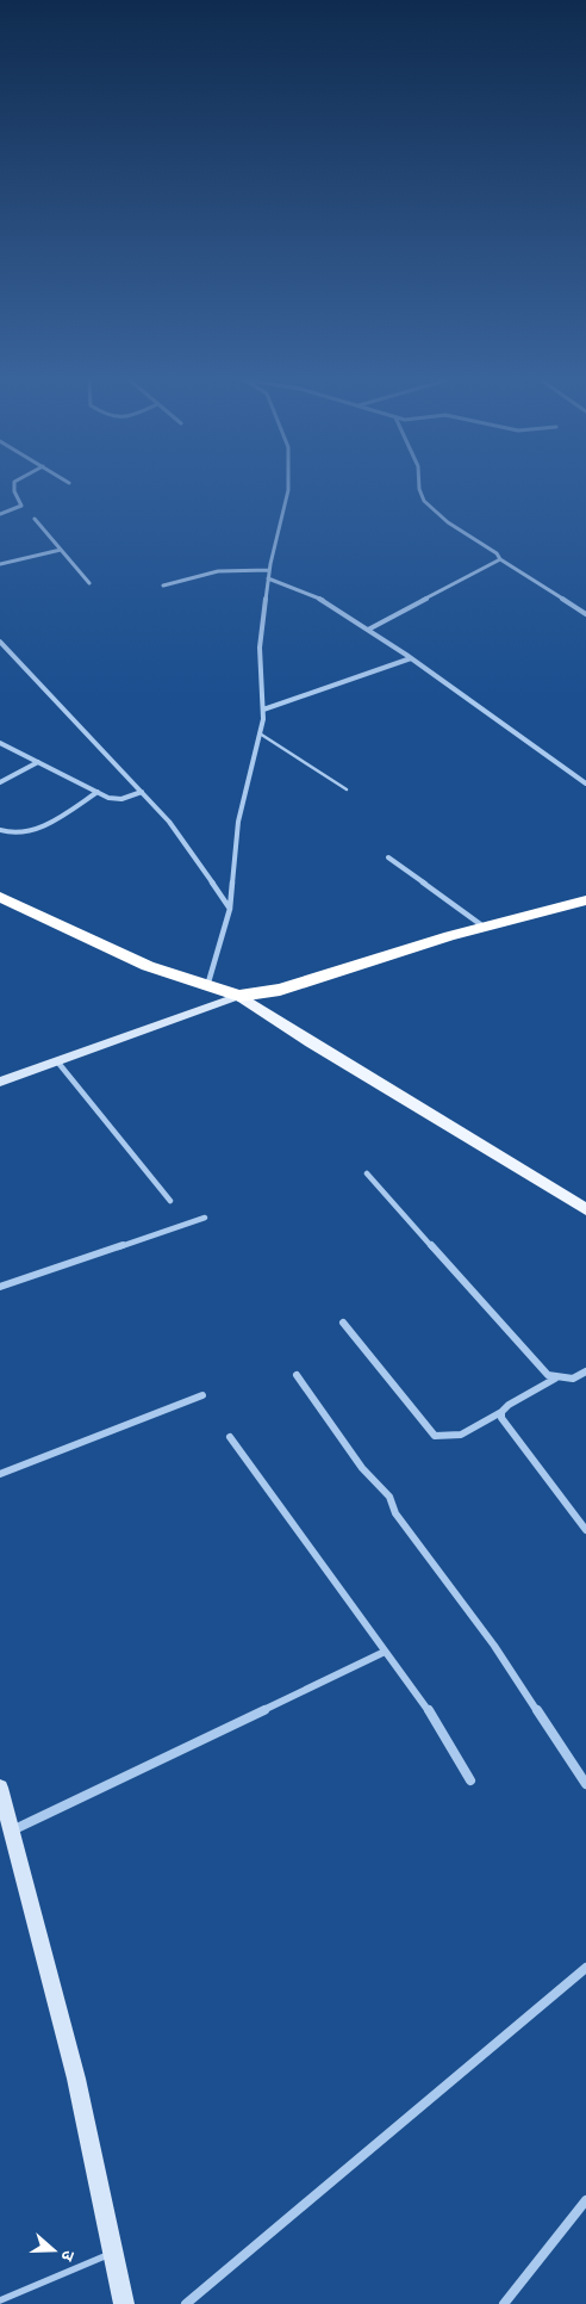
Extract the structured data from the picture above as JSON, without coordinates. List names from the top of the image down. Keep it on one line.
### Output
{"north":"right"}
